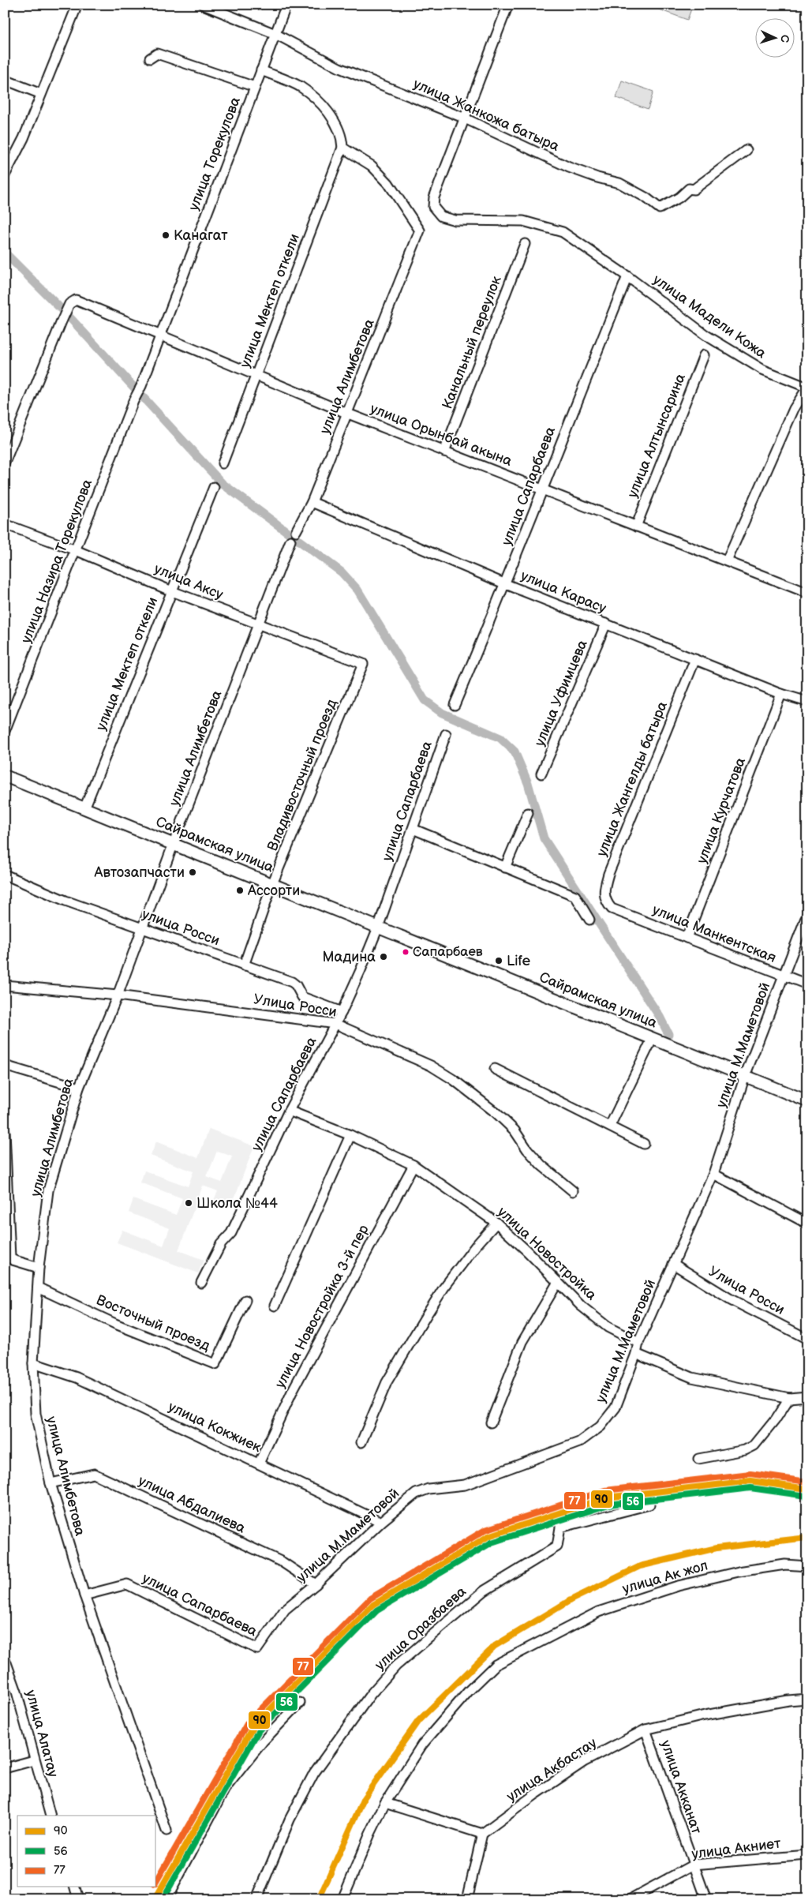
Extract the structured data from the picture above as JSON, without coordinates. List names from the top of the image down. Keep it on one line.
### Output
{"streets":{"main road":["Сайрамская улица"],"street":["улица Жанкожа батыра","улица Торекулова","улица Мектеп откели","улица Мадели Кожа","Канальный переулок","улица Алимбетова","улица Орынбай акына","улица Алтынсарина","улица Сапарбаева","улица Назира Торекулова","улица Аксу","улица Карасу","улица Уфимцева","Владивосточный проезд","улица Жангелды батыра","улица Курчатова","улица Росси","улица Манкентская","Улица Росси","улица М.Маметовой","улица Новостройка","улица Новостройка 3-й пер","Восточный проезд","улица Кокжиек","улица Абдалиева","улица Ак жол","улица Оразбаева","улица Алатау","улица Акбастау","улица Акканат","улица Акниет"]},"crossings":[["улица Жанкожа батыра","улица Торекулова"],["улица Жанкожа батыра","улица Мадели Кожа"],["улица Торекулова","улица Орынбай акына"],["улица Торекулова","улица Назира Торекулова"],["улица Мектеп откели","улица Алимбетова"],["улица Мектеп откели","улица Орынбай акына"],["улица Мектеп откели","улица Аксу"],["улица Мектеп откели","Сайрамская улица"],["улица Мадели Кожа","улица Орынбай акына"],["улица Мадели Кожа","улица Сапарбаева"],["Канальный переулок","улица Орынбай акына"],["улица Алимбетова","улица Орынбай акына"],["улица Алимбетова","улица Сапарбаева"],["улица Алимбетова","улица Аксу"],["улица Алимбетова","улица Карасу"],["улица Алимбетова","Сайрамская улица"],["улица Алимбетова","улица Росси"],["улица Алимбетова","Улица Росси"],["улица Алимбетова","Восточный проезд"],["улица Алимбетова","улица Кокжиек"],["улица Алимбетова","улица Абдалиева"],["улица Орынбай акына","улица Алтынсарина"],["улица Орынбай акына","улица Сапарбаева"],["улица Сапарбаева","улица Карасу"],["улица Сапарбаева","Сайрамская улица"],["улица Сапарбаева","улица Росси"],["улица Сапарбаева","Улица Росси"],["улица Сапарбаева","улица М.Маметовой"],["улица Сапарбаева","улица Новостройка"],["улица Назира Торекулова","улица Аксу"],["улица Аксу","Владивосточный проезд"],["улица Карасу","улица Уфимцева"],["улица Карасу","улица Жангелды батыра"],["улица Карасу","улица Курчатова"],["Владивосточный проезд","Сайрамская улица"],["Владивосточный проезд","улица Росси"],["улица Жангелды батыра","улица Манкентская"],["улица Курчатова","улица Манкентская"],["Сайрамская улица","улица М.Маметовой"],["улица Манкентская","улица М.Маметовой"],["Улица Росси","улица М.Маметовой"],["улица М.Маметовой","улица Новостройка"],["улица М.Маметовой","улица Кокжиек"],["улица М.Маметовой","улица Абдалиева"],["улица Новостройка","улица Новостройка 3-й пер"],["улица Новостройка 3-й пер","улица Кокжиек"],["улица Акбастау","улица Акканат"],["улица Акканат","улица Акниет"]],"places":["Канагат","Автозапчасти","Ассорти","Сапарбаев","Мадина","Life","Школа №44"],"lines":["transit line 77","transit line 90","transit line 56"],"legend":["90","56","77"],"north":"right"}
